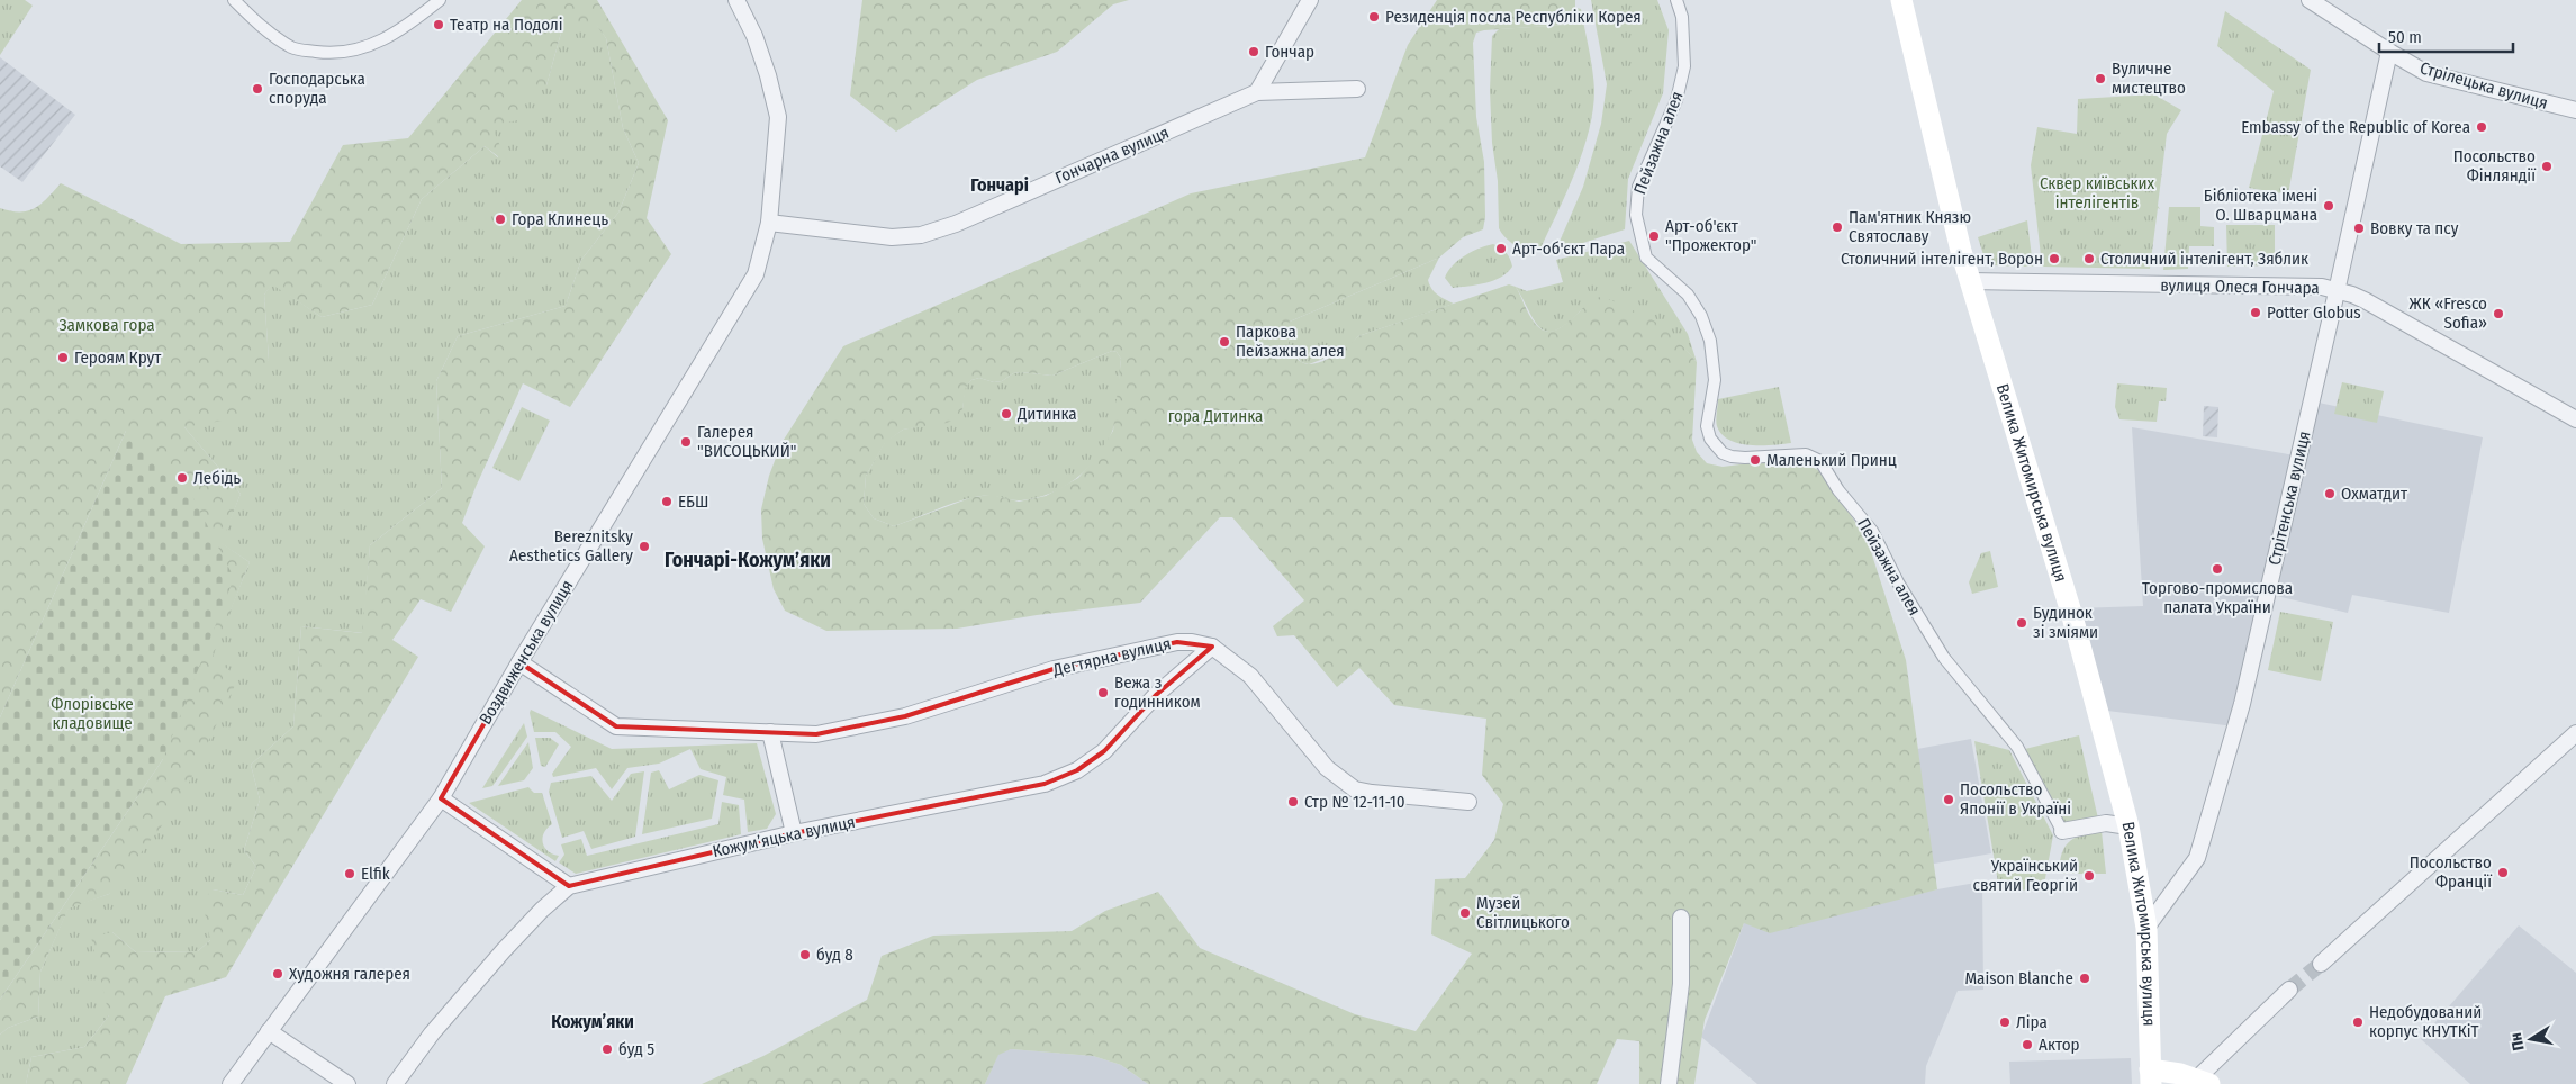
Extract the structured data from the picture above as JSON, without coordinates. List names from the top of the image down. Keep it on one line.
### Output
{"streets":{"main road":["Велика Житомирська вулиця"],"street":["Стрілецька вулиця","Пейзажна алея","Гончарна вулиця","вулиця Олеся Гончара","Стрітенська вулиця","Воздвиженська вулиця","Дегтярна вулиця","Кожумʼяцька вулиця"]},"crossings":[["Стрілецька вулиця","Стрітенська вулиця"],["Пейзажна алея","Велика Житомирська вулиця"],["Гончарна вулиця","Воздвиженська вулиця"],["вулиця Олеся Гончара","Велика Житомирська вулиця"],["вулиця Олеся Гончара","Стрітенська вулиця"],["Велика Житомирська вулиця","Стрітенська вулиця"],["Воздвиженська вулиця","Дегтярна вулиця"],["Дегтярна вулиця","Кожумʼяцька вулиця"]],"districts":["Гончарі","Гончарі-Кожумʼяки","Кожумʼяки"],"parks":["Сквер київських інтелігентів","Замкова гора","гора Дитинка","Флорівське кладовище"],"places":["Резиденція посла Республіки Корея","Театр на Подолі","Гончар","Вуличне мистецтво","Господарська споруда","Embassy of the Republic of Korea","Посольство Фінляндії","Бібліотека імені О. Шварцмана","Гора Клинець","Пам'ятник Князю Святославу","Вовку та псу","Арт-об'єкт \"Прожектор\"","Арт-об'єкт Пара","Столичний інтелігент, Ворон","Столичний інтелігент, Зяблик","Potter Globus","ЖК «Fresco Sofia»","Паркова Пейзажна алея","Героям Крут","Дитинка","Галерея \"ВИСОЦЬКИЙ\"","Маленький Принц","Лебідь","Охматдит","ЕБШ","Bereznitsky Aesthetics Gallery","Торгово-промислова палата України","Будинок зі зміями","Вежа з годинником","Посольство Японії в Україні","Стр № 12-11-10","Посольство Франції","Elfik","Український святий Георгій","Музей Світлицького","буд 8","Художня галерея","Maison Blanche","Ліра","Недобудований корпус КНУТКіТ","Актор","буд 5"],"scale_bar":"50 m","north":"left"}
